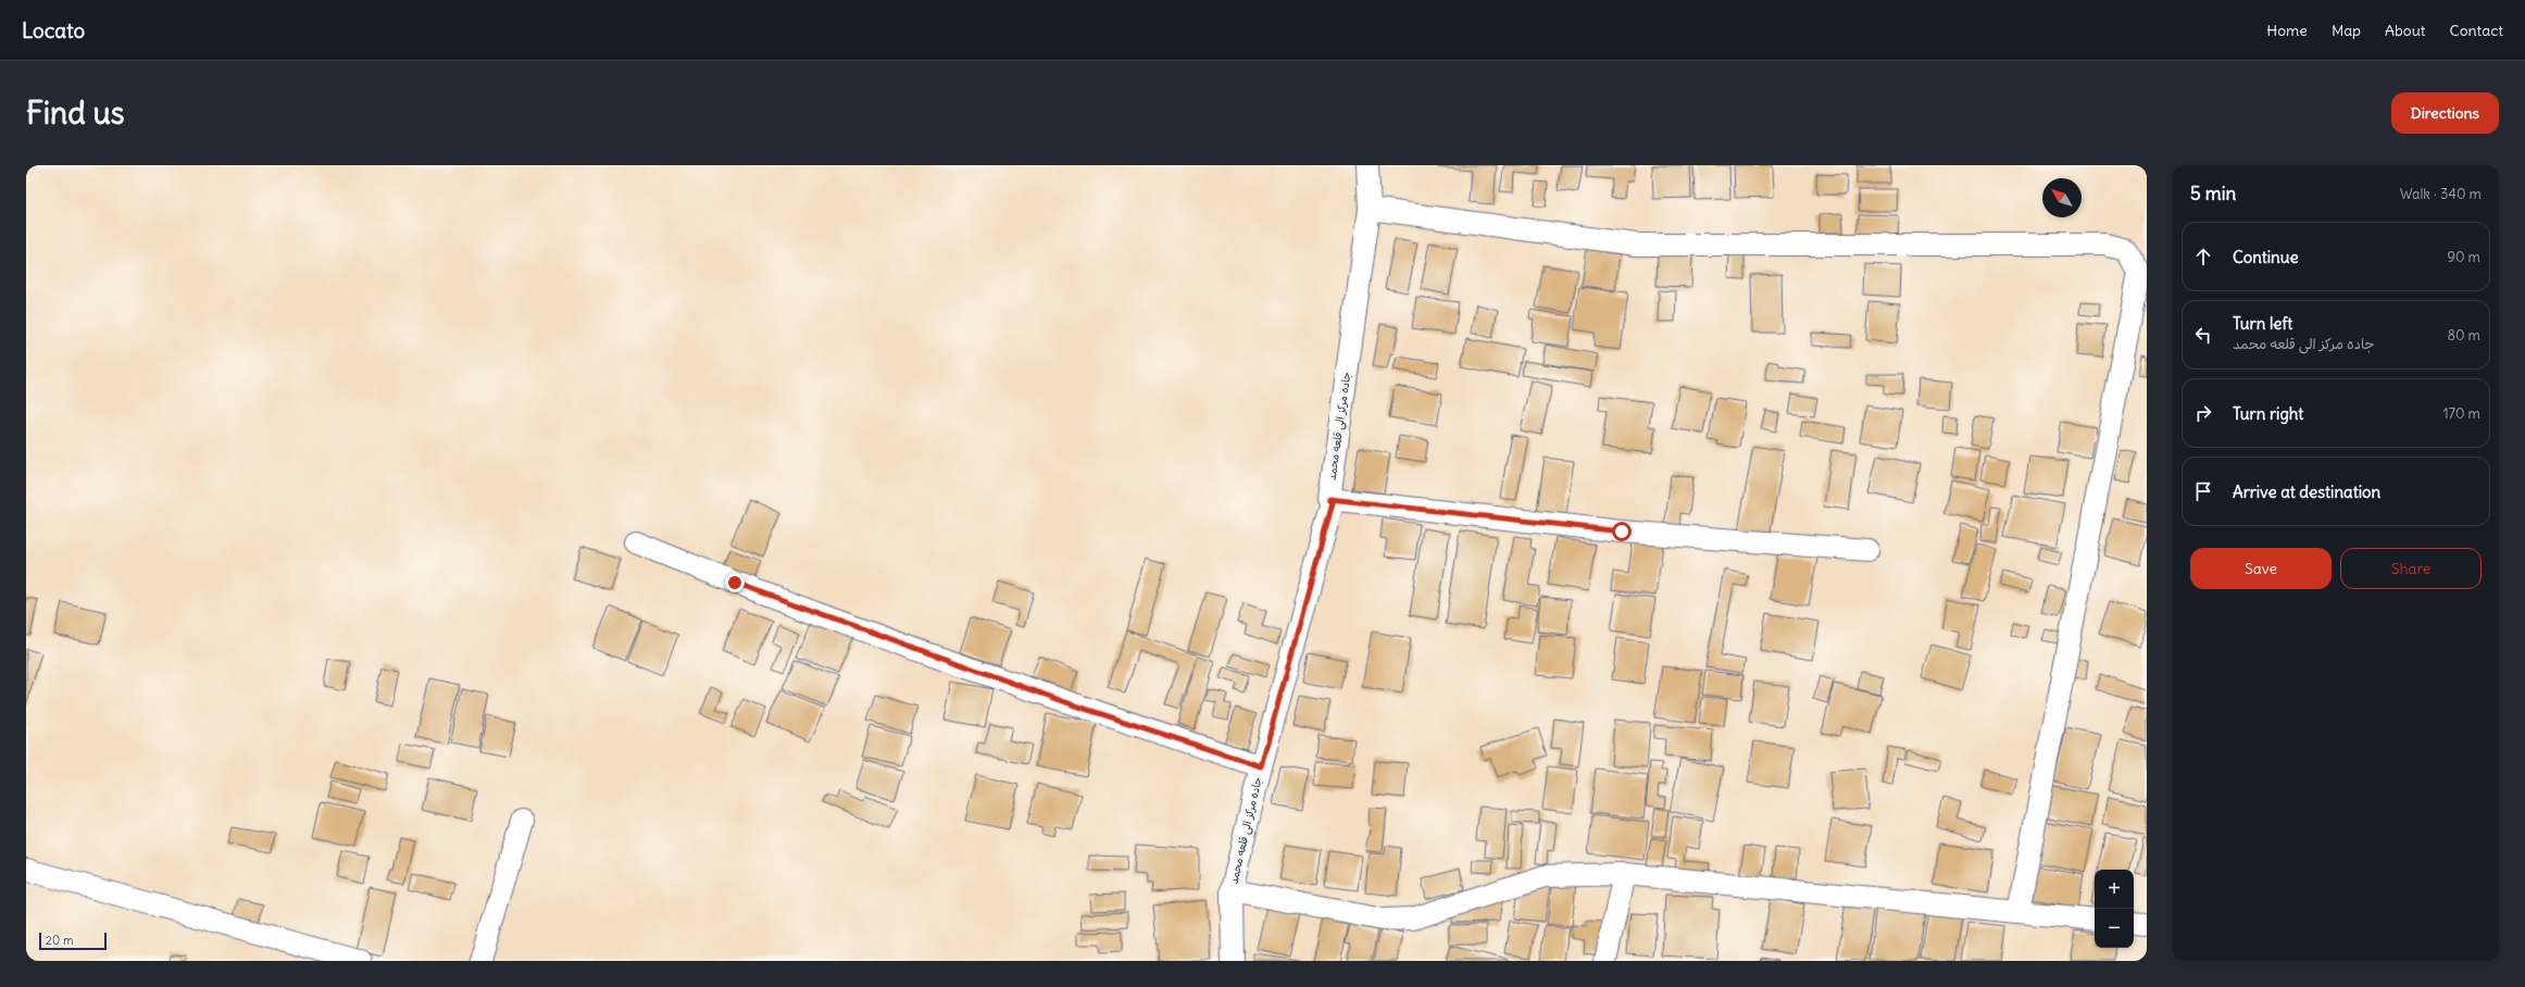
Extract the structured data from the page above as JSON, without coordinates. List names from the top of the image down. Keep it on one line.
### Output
{"streets":{"street":["جاده مرکز الی قلعه محمد"]},"scale_bar":"20 m","north":"top left","page":{"header":"Locato","nav":["Home","Map","About","Contact"],"buttons":["Directions",["Save","Share"]],"title":"Find us","heading":["5 min","Walk · 340 m"],"list":[["Continue","90 m"],["Turn left","جاده مرکز الی قلعه محمد","80 m"],["Turn right","170 m"],"Arrive at destination"],"map_buttons":["+","−"],"scale":"20 m"}}
